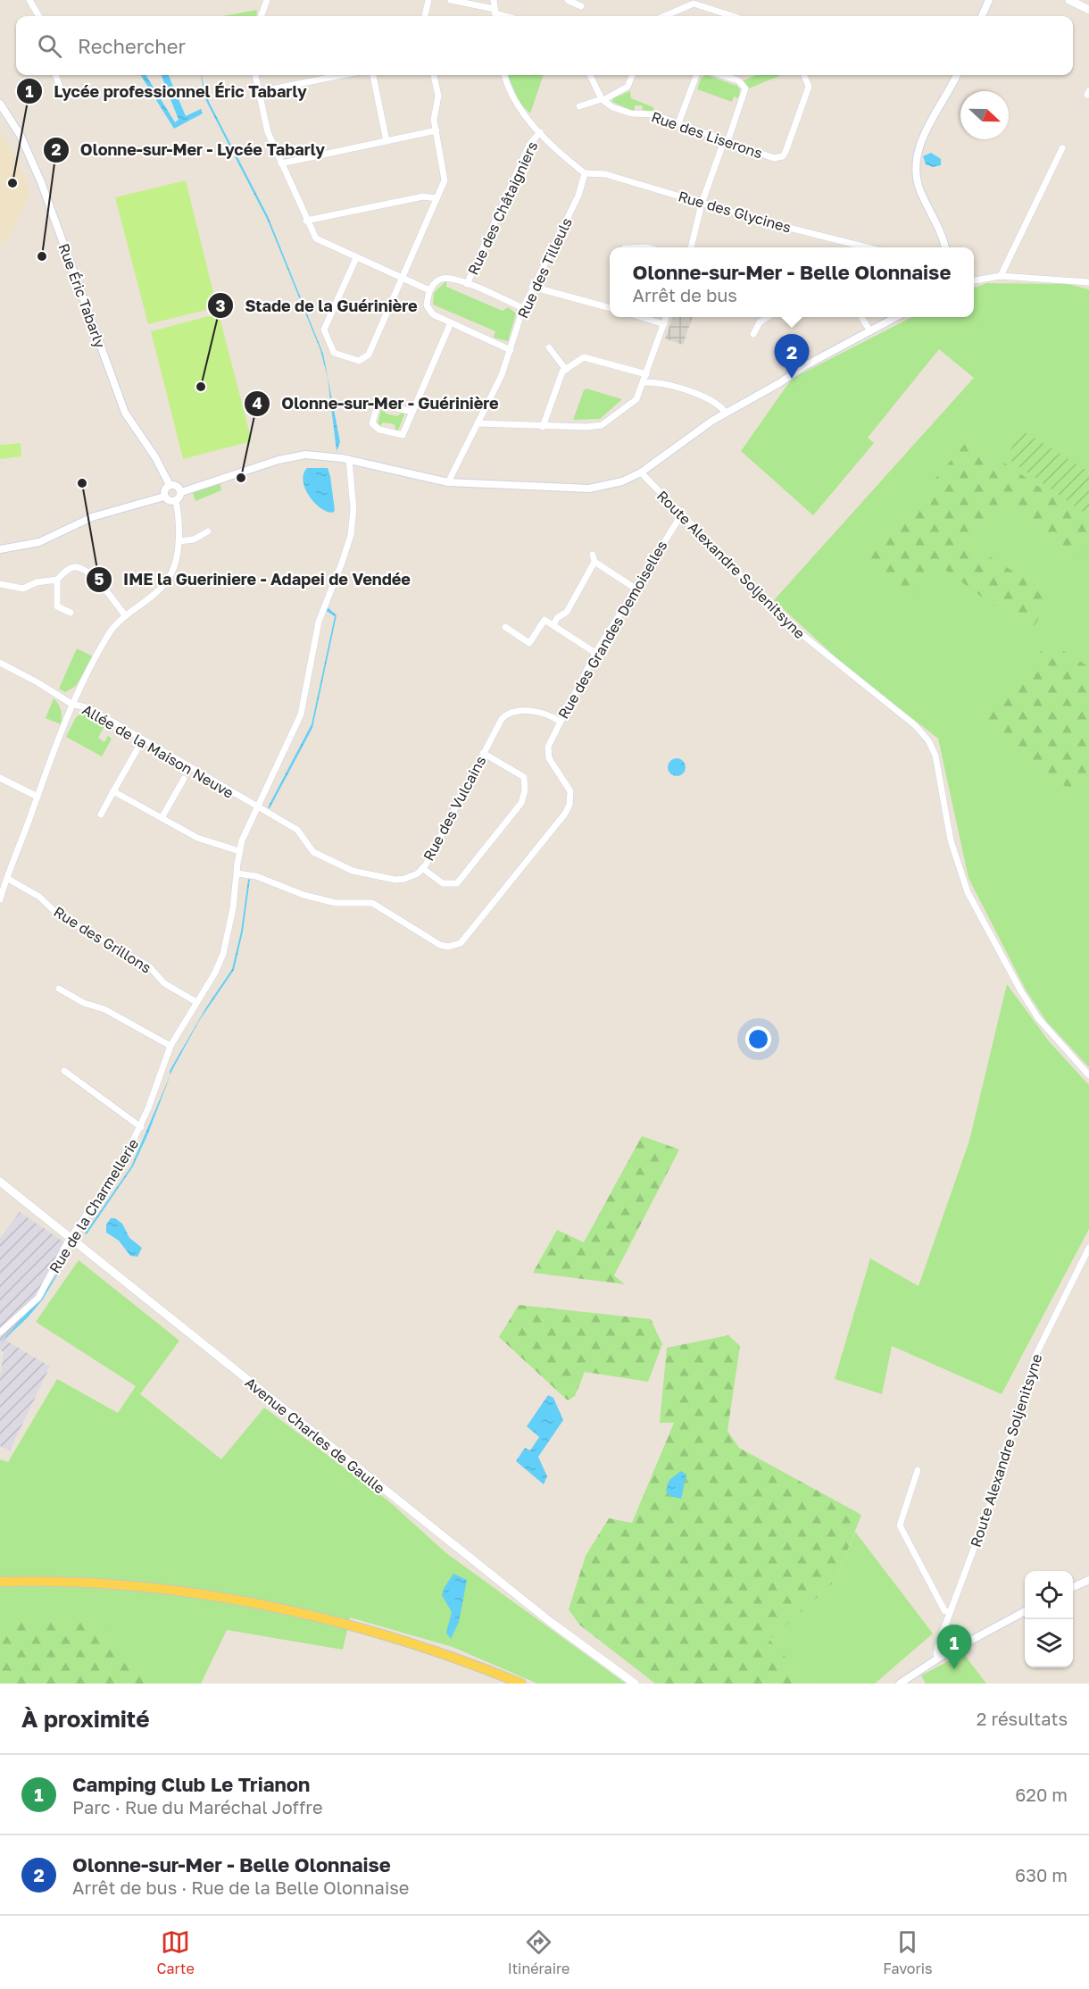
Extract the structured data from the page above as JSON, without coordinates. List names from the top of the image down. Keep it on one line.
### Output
{"streets":{"main road":["Avenue Charles de Gaulle"],"street":["Rue des Liserons","Rue des Châtaigniers","Rue des Glycines","Rue des Tilleuls","Rue Éric Tabarly","Route Alexandre Soljenitsyne","Rue des Grandes Demoiselles","Allée de la Maison Neuve","Rue des Vulcains","Rue des Grillons","Rue de la Charmellerie"]},"crossings":[["Rue des Glycines","Rue des Tilleuls"],["Route Alexandre Soljenitsyne","Rue des Grandes Demoiselles"],["Rue des Grandes Demoiselles","Rue des Vulcains"],["Rue des Grandes Demoiselles","Rue de la Charmellerie"],["Allée de la Maison Neuve","Rue des Vulcains"],["Allée de la Maison Neuve","Rue des Grillons"],["Allée de la Maison Neuve","Rue de la Charmellerie"],["Rue des Vulcains","Rue de la Charmellerie"],["Rue des Grillons","Rue de la Charmellerie"],["Rue de la Charmellerie","Avenue Charles de Gaulle"]],"places":["Lycée professionnel Éric Tabarly","Olonne-sur-Mer - Lycée Tabarly","Stade de la Guérinière","Olonne-sur-Mer - Guérinière","IME la Gueriniere - Adapei de Vendée"],"north":"right","page":{"search":"Rechercher","popup":["Olonne-sur-Mer - Belle Olonnaise","Arrêt de bus"],"pins":["2","1"],"heading":["À proximité","2 résultats"],"list":[{"mark":"1","name":"Camping Club Le Trianon","note":"Parc · Rue du Maréchal Joffre","value":"620 m"},{"mark":"2","name":"Olonne-sur-Mer - Belle Olonnaise","note":"Arrêt de bus · Rue de la Belle Olonnaise","value":"630 m"}],"nav":["Carte","Itinéraire","Favoris"]}}
